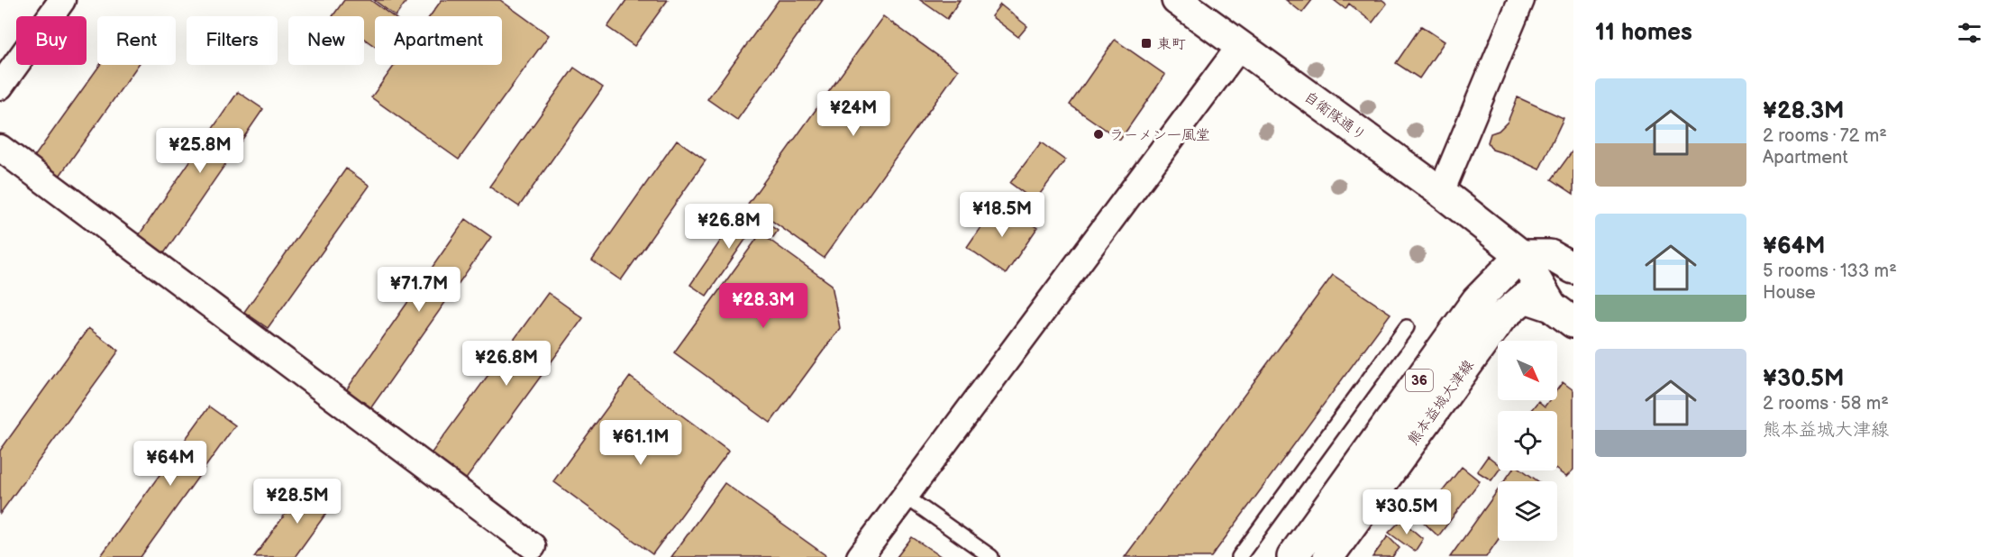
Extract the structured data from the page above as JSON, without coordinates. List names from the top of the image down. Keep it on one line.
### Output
{"streets":{"main road":["自衛隊通り","36","熊本益城大津線"]},"crossings":[["自衛隊通り","熊本益城大津線"]],"places":{"transit":["東町"],"other":["ラーメン一風堂"]},"north":"bottom right","page":{"heading":"11 homes","chip":["Buy","Rent","Filters","New","Apartment"],"list":[{"name":"¥28.3M","note":"2 rooms · 72 m² · Apartment"},{"name":"¥64M","note":"5 rooms · 133 m² · House"},{"name":"¥30.5M","note":"2 rooms · 58 m² · 熊本益城大津線"}],"price":["¥24M","¥25.8M","¥18.5M","¥26.8M","¥71.7M","¥28.3M","¥26.8M","¥61.1M","¥64M","¥28.5M","¥30.5M"]}}
